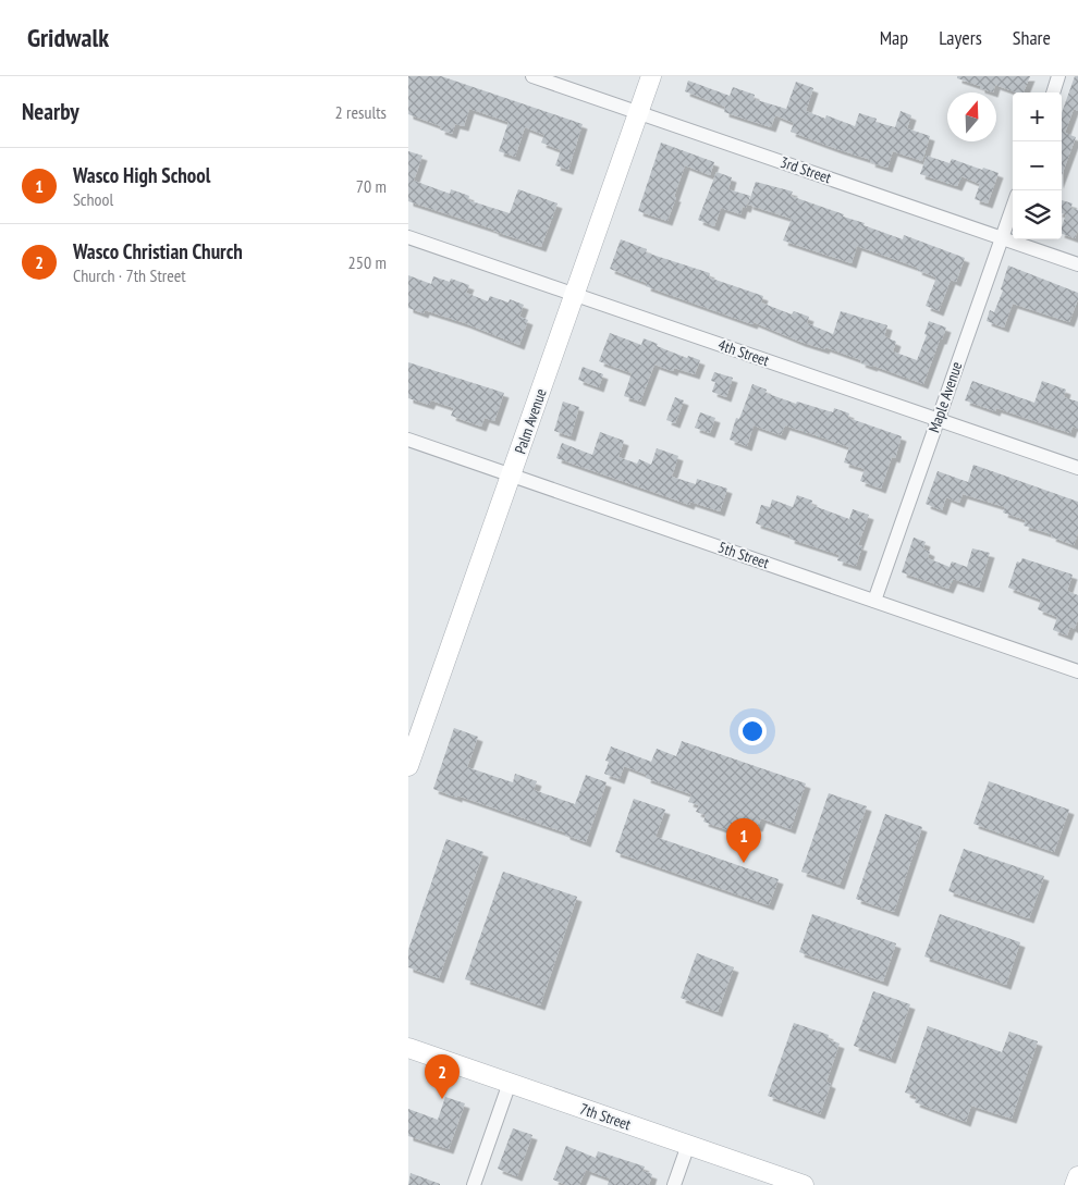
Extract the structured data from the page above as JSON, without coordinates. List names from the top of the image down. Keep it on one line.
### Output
{"streets":{"main road":["Palm Avenue","7th Street"],"street":["3rd Street","4th Street","Maple Avenue","5th Street"]},"crossings":[["3rd Street","Maple Avenue"],["3rd Street","Palm Avenue"],["4th Street","Maple Avenue"],["4th Street","Palm Avenue"],["Maple Avenue","5th Street"],["Palm Avenue","5th Street"]],"north":"top","page":{"header":"Gridwalk","nav":["Map","Layers","Share"],"heading":["Nearby","2 results"],"map_buttons":["+","−"],"list":[{"mark":"1","name":"Wasco High School","note":"School","value":"70 m"},{"mark":"2","name":"Wasco Christian Church","note":"Church · 7th Street","value":"250 m"}],"pins":["1","2"]}}
